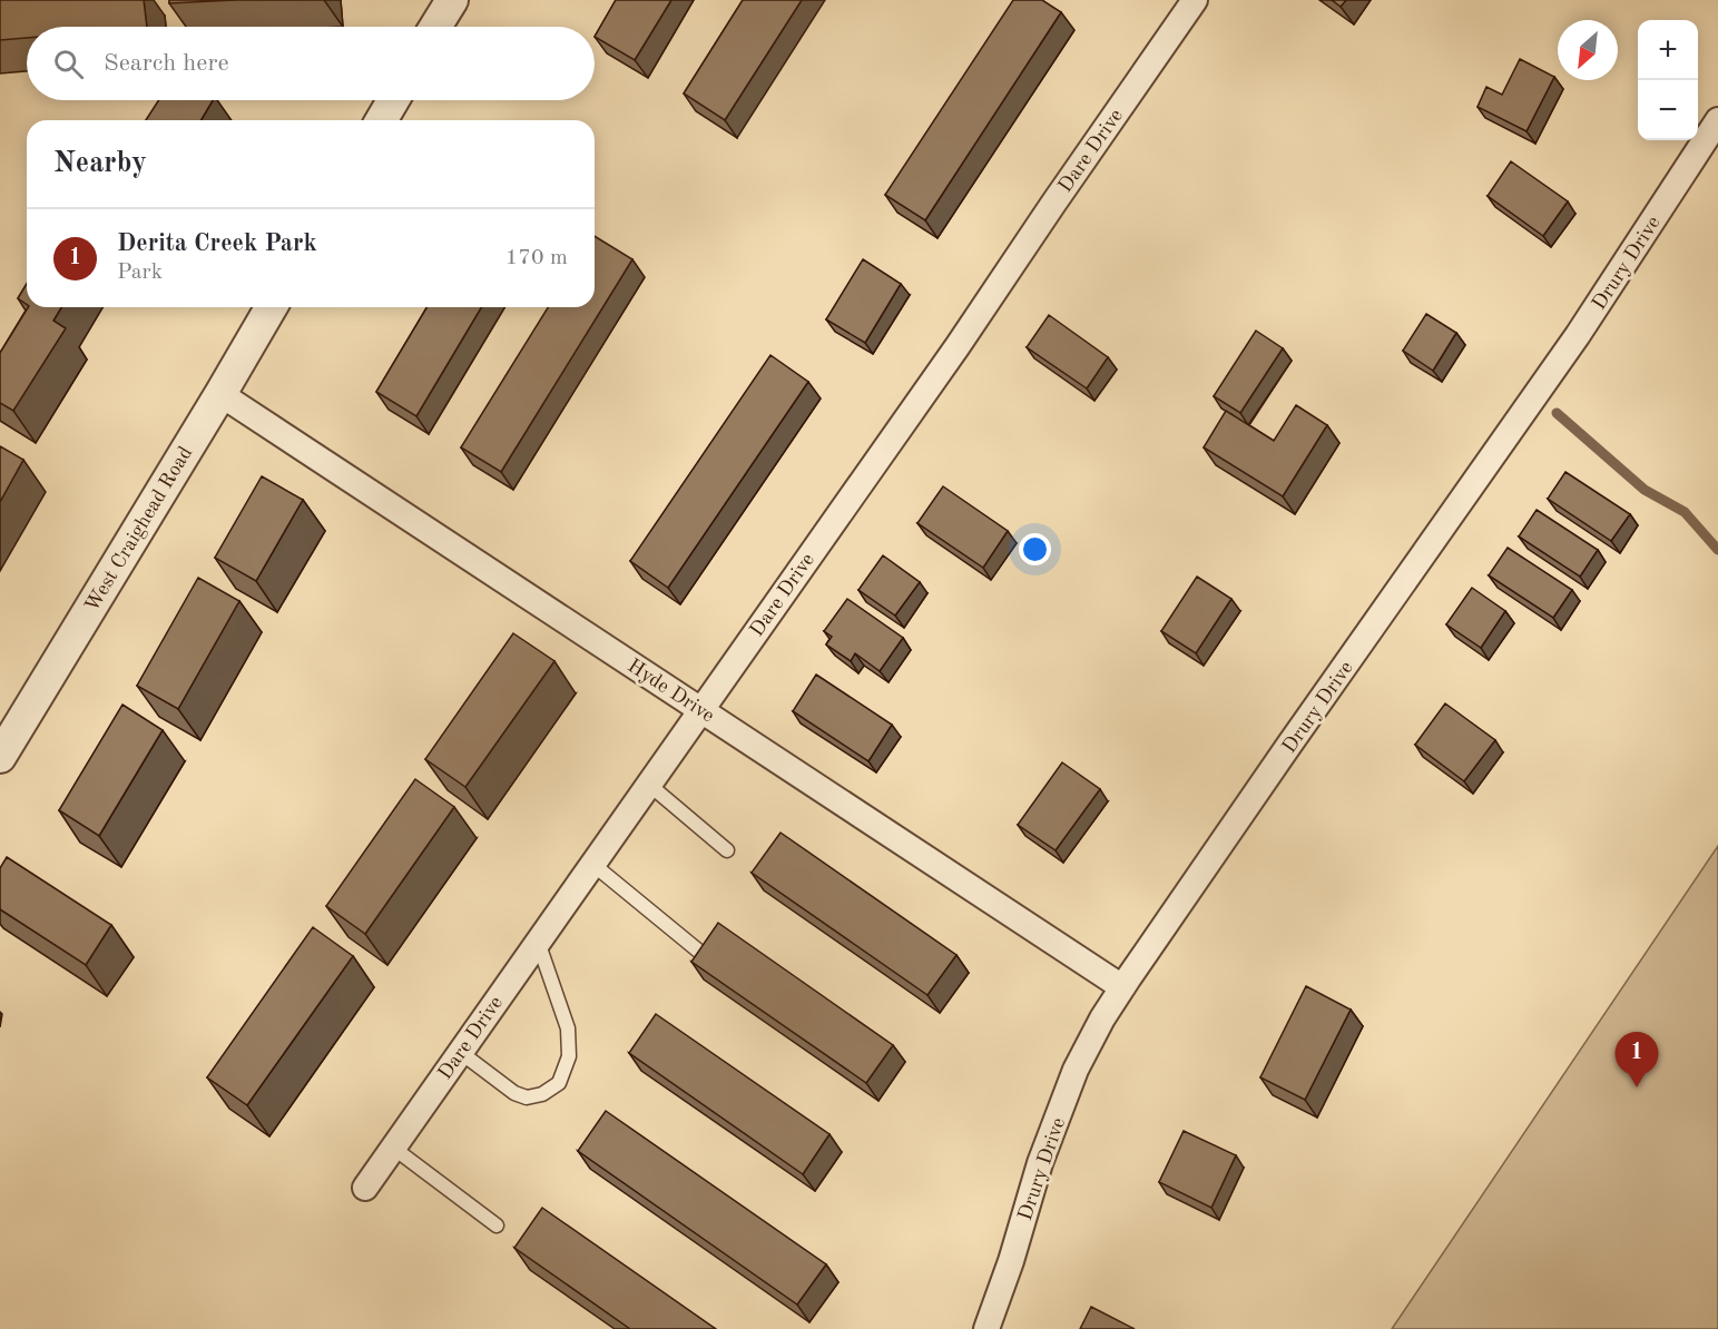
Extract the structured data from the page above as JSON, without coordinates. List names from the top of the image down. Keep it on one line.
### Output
{"streets":{"street":["Dare Drive","Drury Drive","West Craighead Road","Hyde Drive"]},"crossings":[["Dare Drive","Hyde Drive"],["Drury Drive","Hyde Drive"],["West Craighead Road","Hyde Drive"]],"north":"bottom left","page":{"map_buttons":["+","−"],"search":"Search here","heading":"Nearby","list":[{"mark":"1","name":"Derita Creek Park","note":"Park","value":"170 m"}],"pins":"1"}}
